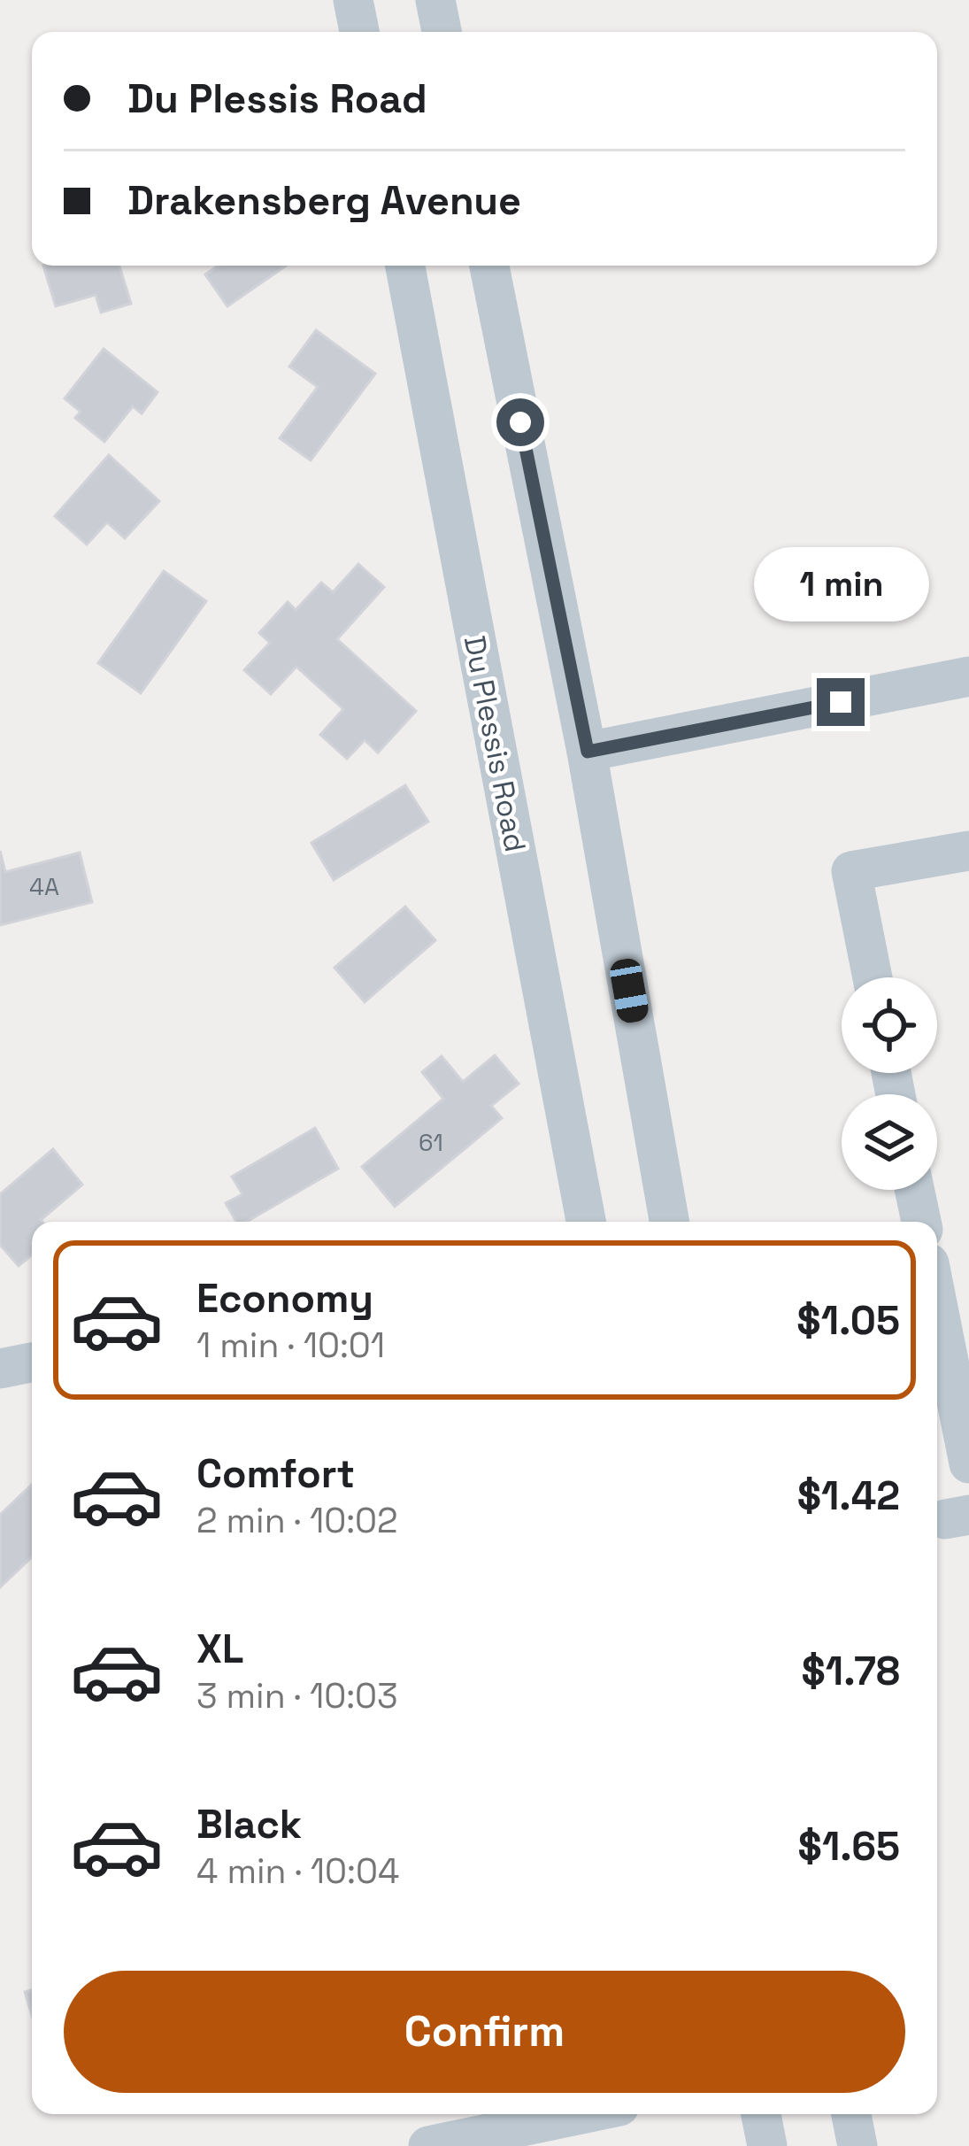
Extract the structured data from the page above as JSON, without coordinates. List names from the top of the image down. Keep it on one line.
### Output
{"streets":{"street":["Du Plessis Road"]},"house_numbers":["4A","61"],"page":{"banner":["Du Plessis Road","Drakensberg Avenue"],"bubble":"1 min","list":[{"name":"Economy","note":"1 min · 10:01","value":"$1.05"},{"name":"Comfort","note":"2 min · 10:02","value":"$1.42"},{"name":"XL","note":"3 min · 10:03","value":"$1.78"},{"name":"Black","note":"4 min · 10:04","value":"$1.65"}],"buttons":"Confirm"}}
